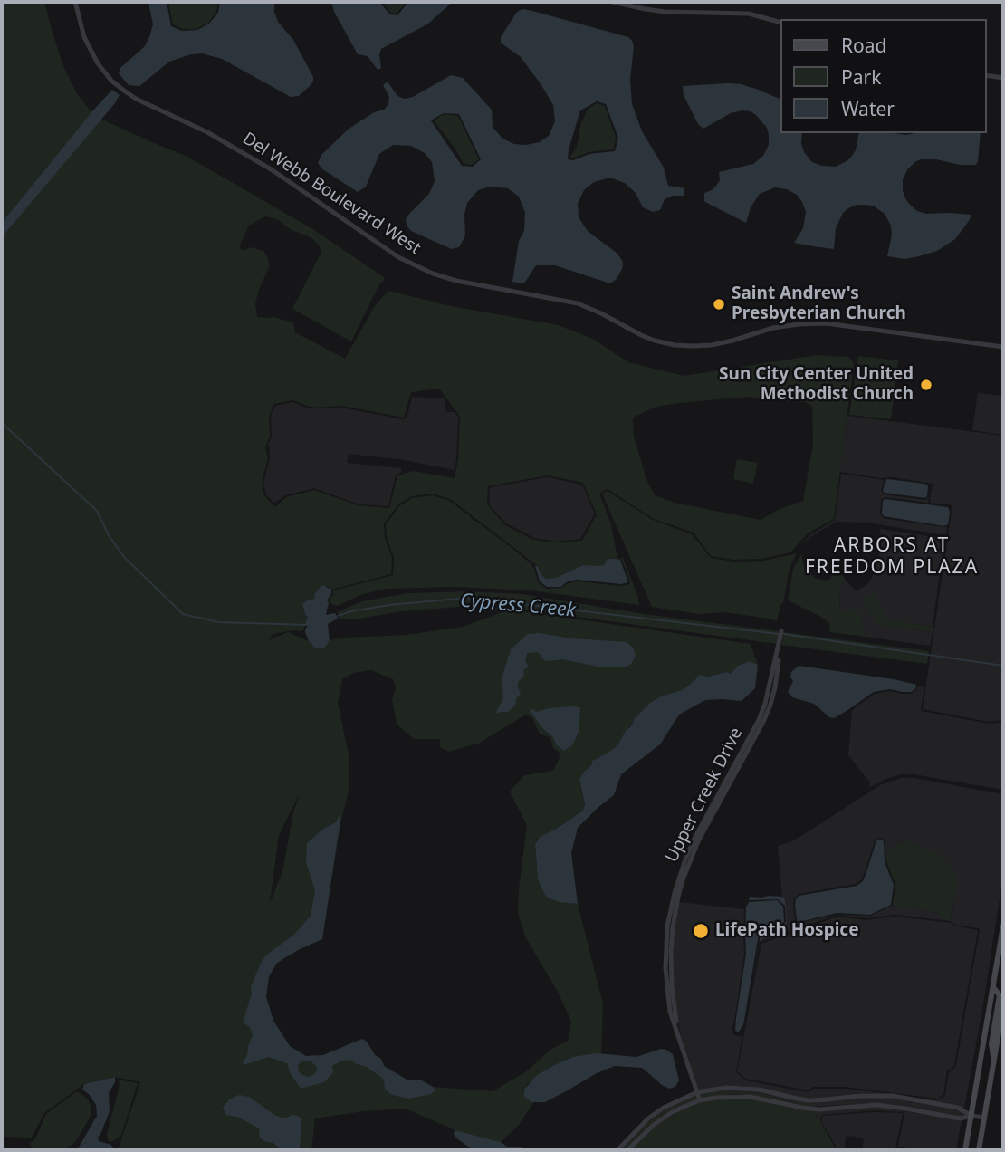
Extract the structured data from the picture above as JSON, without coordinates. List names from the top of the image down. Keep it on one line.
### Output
{"streets":{"street":["Del Webb Boulevard West","Upper Creek Drive"]},"districts":["ARBORS AT FREEDOM PLAZA"],"water":["Cypress Creek"],"places":["Saint Andrew's Presbyterian Church","Sun City Center United Methodist Church","LifePath Hospice"],"legend":["Road","Park","Water"]}
